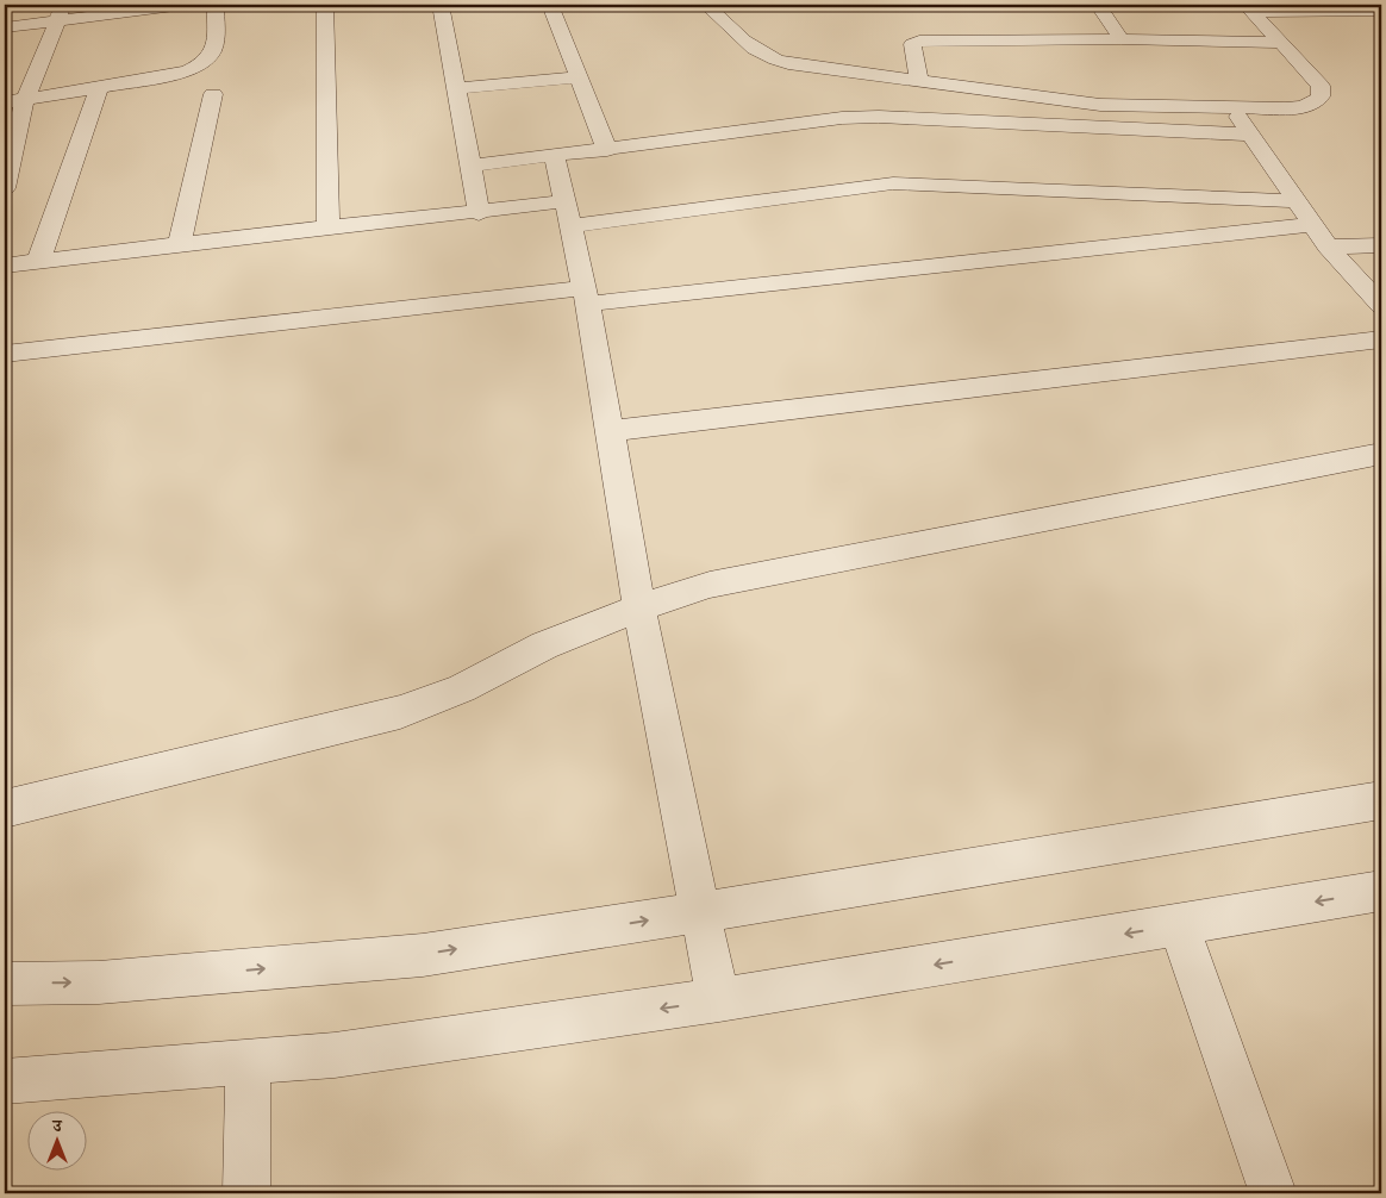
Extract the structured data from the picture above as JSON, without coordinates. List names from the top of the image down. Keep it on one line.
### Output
{"north":"top"}
